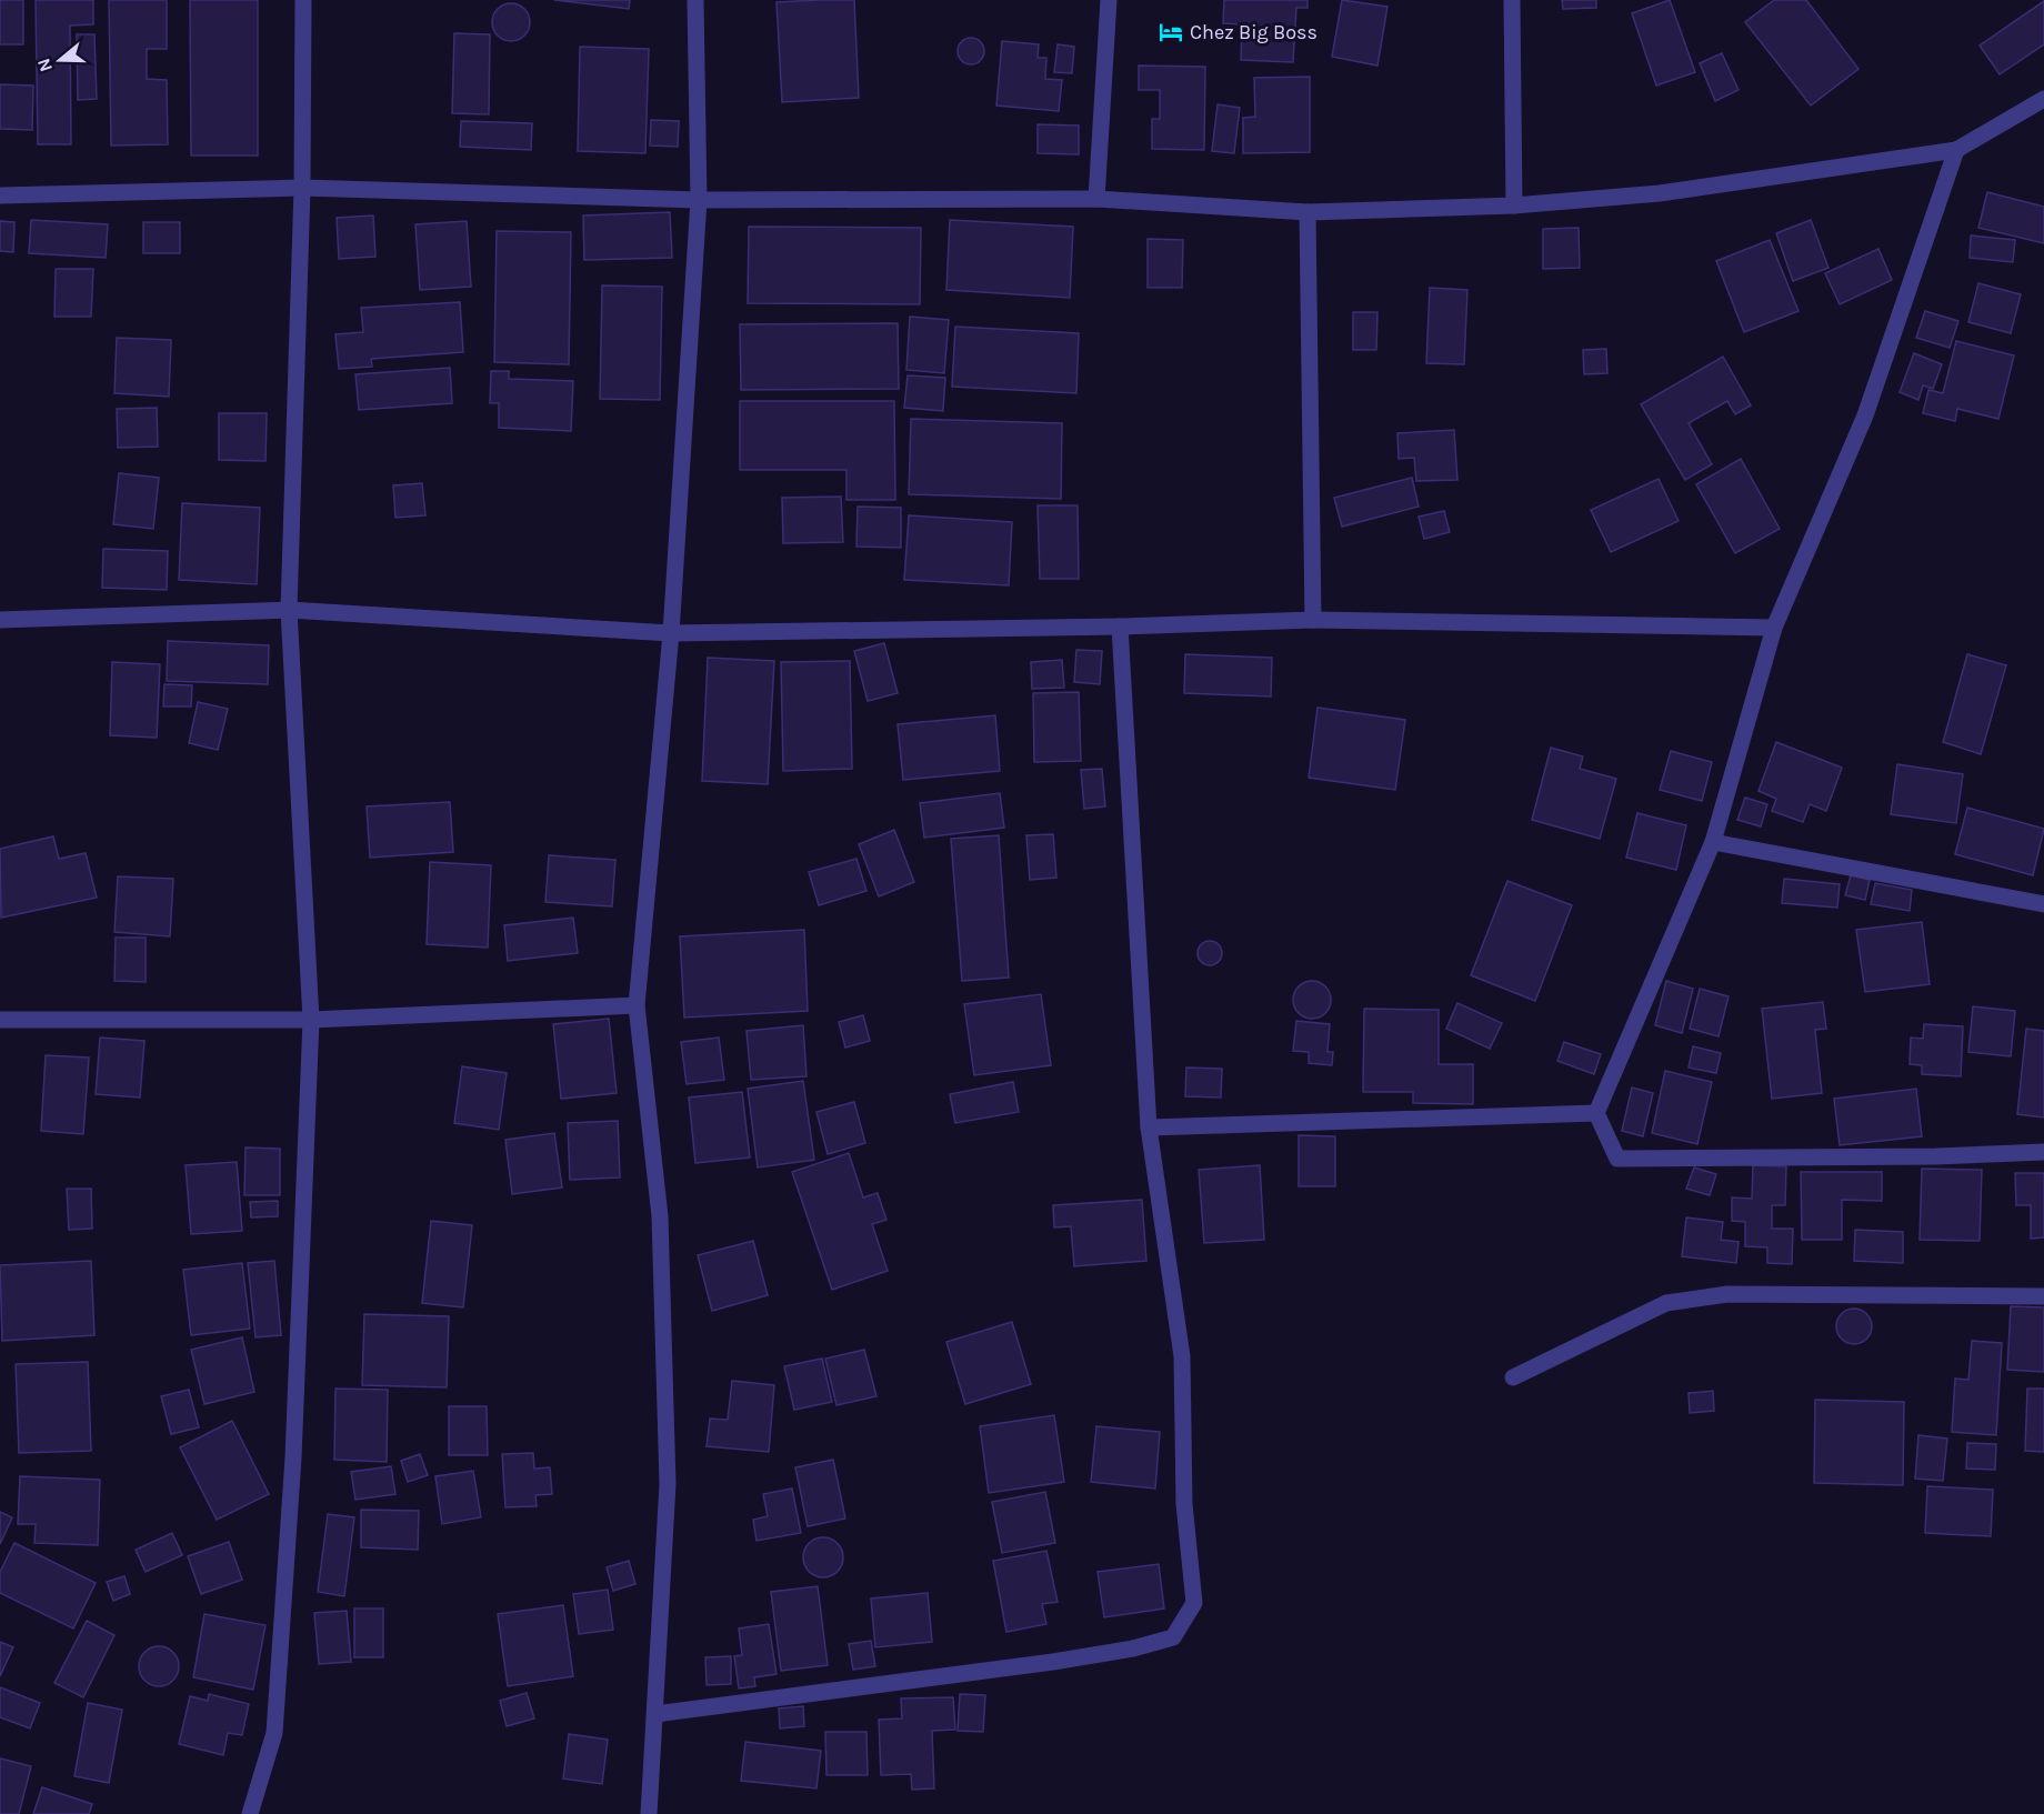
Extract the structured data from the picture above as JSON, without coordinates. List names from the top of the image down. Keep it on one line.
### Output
{"places":{"hotel":["Chez Big Boss"]},"north":"left"}
